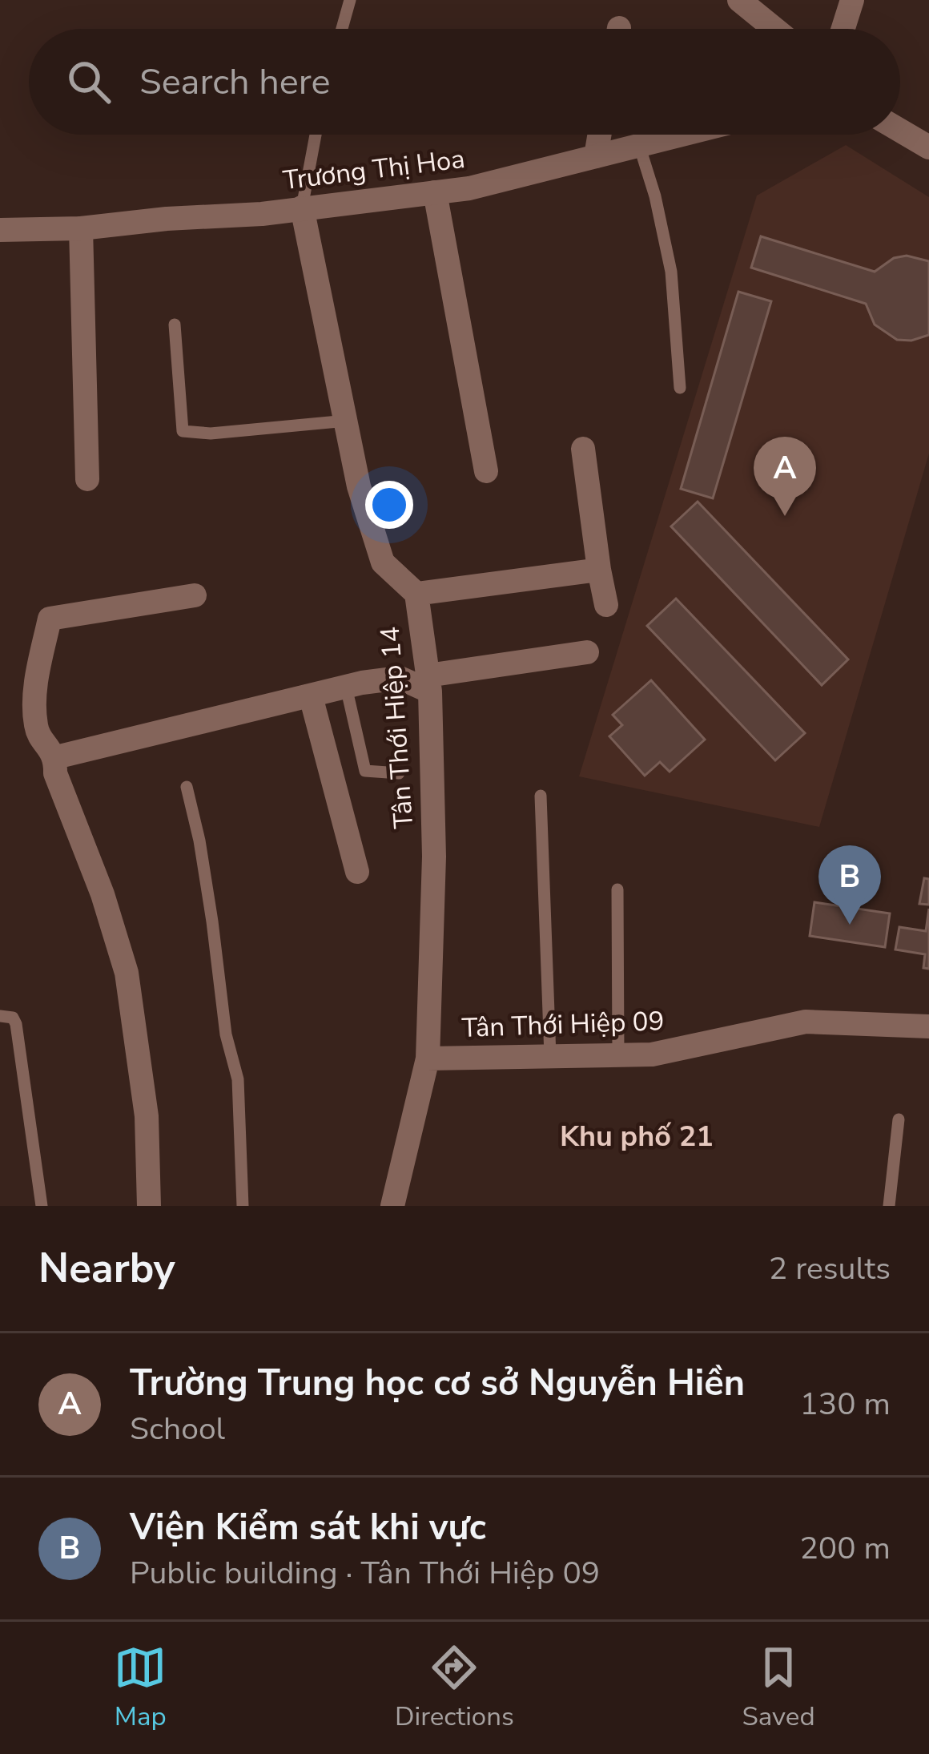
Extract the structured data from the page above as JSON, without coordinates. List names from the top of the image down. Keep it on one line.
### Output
{"streets":{"street":["Trương Thị Hoa","Tân Thới Hiệp 14","Tân Thới Hiệp 09"]},"crossings":[["Trương Thị Hoa","Tân Thới Hiệp 14"],["Tân Thới Hiệp 14","Tân Thới Hiệp 09"]],"districts":["Khu phố 21"],"page":{"search":"Search here","pins":["A","B"],"heading":["Nearby","2 results"],"list":[{"mark":"A","name":"Trường Trung học cơ sở Nguyễn Hiền","note":"School","value":"130 m"},{"mark":"B","name":"Viện Kiểm sát khi vực","note":"Public building · Tân Thới Hiệp 09","value":"200 m"}],"nav":["Map","Directions","Saved"]}}
